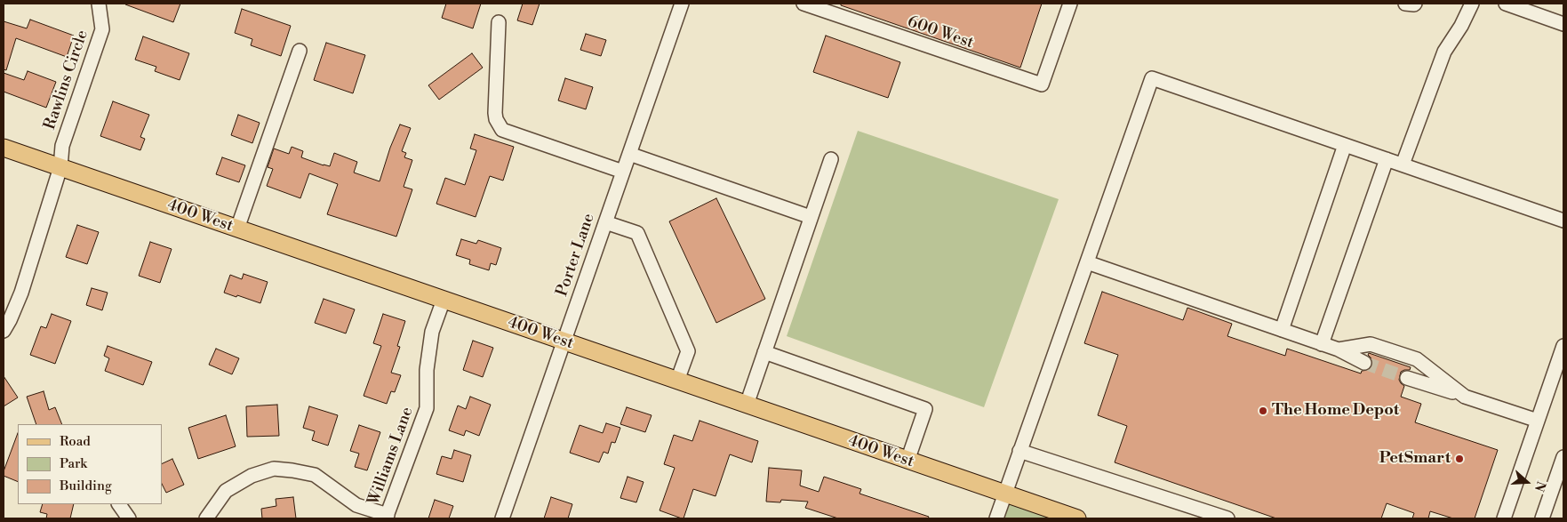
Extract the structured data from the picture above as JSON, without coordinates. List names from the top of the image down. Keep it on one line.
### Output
{"streets":{"main road":["400 West"],"street":["600 West","Rawlins Circle","Porter Lane","Williams Lane"]},"crossings":[["Rawlins Circle","400 West"],["400 West","Porter Lane"],["400 West","Williams Lane"]],"places":["The Home Depot","PetSmart"],"legend":["Road","Park","Building"],"north":"right"}
